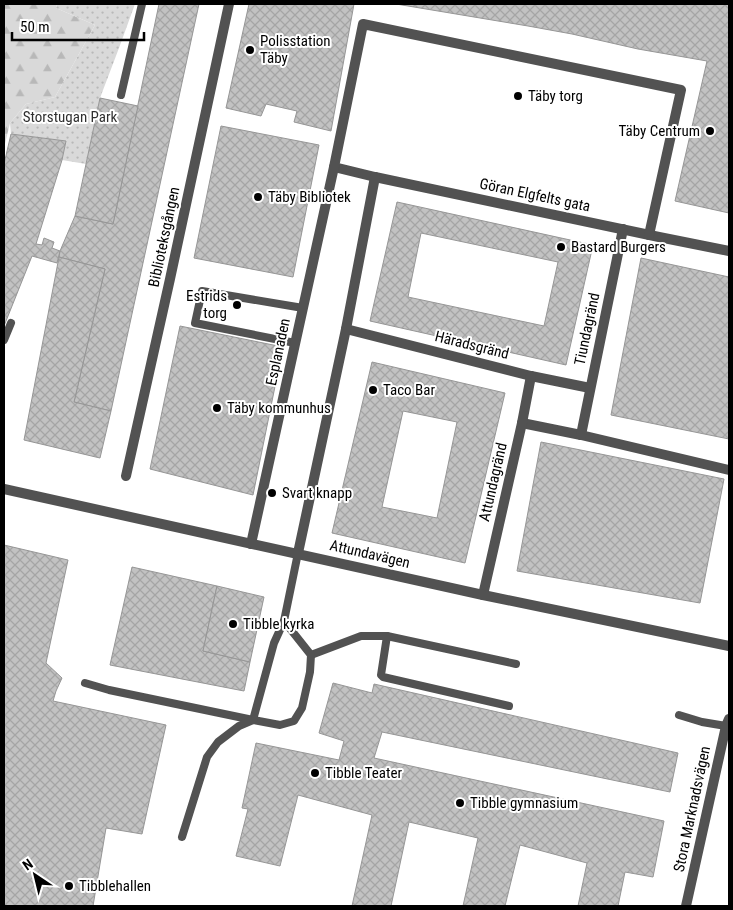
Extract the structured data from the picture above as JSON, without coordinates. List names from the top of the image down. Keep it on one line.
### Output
{"streets":{"street":["Göran Elgfelts gata","Biblioteksgången","Tiundagränd","Häradsgränd","Esplanaden","Attundagränd","Attundavägen","Stora Marknadsvägen"]},"crossings":[["Göran Elgfelts gata","Tiundagränd"],["Göran Elgfelts gata","Esplanaden"],["Tiundagränd","Häradsgränd"],["Häradsgränd","Attundagränd"],["Esplanaden","Attundavägen"],["Attundagränd","Attundavägen"]],"parks":["Storstugan Park"],"places":["Polisstation Täby","Täby torg","Täby Centrum","Täby Bibliotek","Bastard Burgers","Estrids torg","Taco Bar","Täby kommunhus","Svart knapp","Tibble kyrka","Tibble Teater","Tibble gymnasium","Tibblehallen"],"scale_bar":"50 m","north":"top left"}
